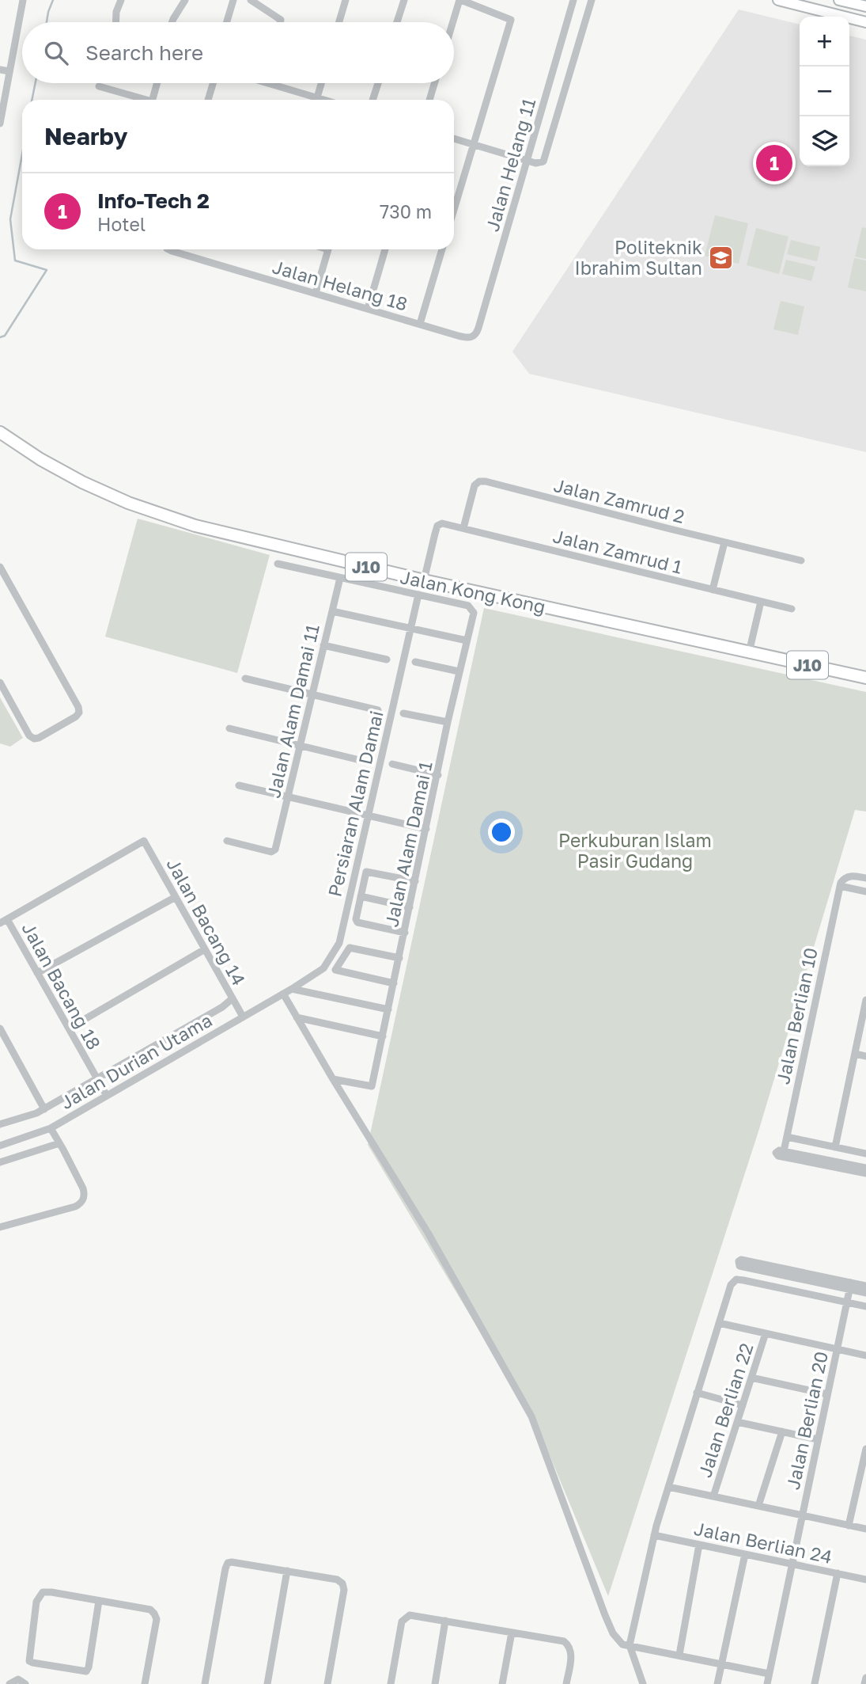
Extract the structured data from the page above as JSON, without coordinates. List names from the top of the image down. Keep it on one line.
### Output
{"streets":{"main road":["J10","Jalan Kong Kong"],"street":["Jalan Helang 11","Jalan Helang 18","Jalan Zamrud 2","Jalan Zamrud 1","Jalan Alam Damai 11","Persiaran Alam Damai","Jalan Alam Damai 1","Jalan Bacang 14","Jalan Bacang 18","Jalan Berlian 10","Jalan Durian Utama","Jalan Berlian 22","Jalan Berlian 20","Jalan Berlian 24"]},"crossings":[["Jalan Helang 11","Jalan Helang 18"],["Jalan Zamrud 2","Jalan Zamrud 1"],["Jalan Zamrud 1","Jalan Kong Kong"],["Persiaran Alam Damai","Jalan Alam Damai 1"],["Persiaran Alam Damai","Jalan Durian Utama"],["Jalan Bacang 14","Jalan Bacang 18"],["Jalan Bacang 14","Jalan Durian Utama"],["Jalan Bacang 18","Jalan Durian Utama"],["Jalan Berlian 20","Jalan Berlian 24"]],"parks":["Perkuburan Islam Pasir Gudang"],"places":{"school or university":["Politeknik Ibrahim Sultan"]},"page":{"map_buttons":["+","−"],"search":"Search here","heading":"Nearby","pins":"1","list":[{"mark":"1","name":"Info-Tech 2","note":"Hotel","value":"730 m"}]}}
